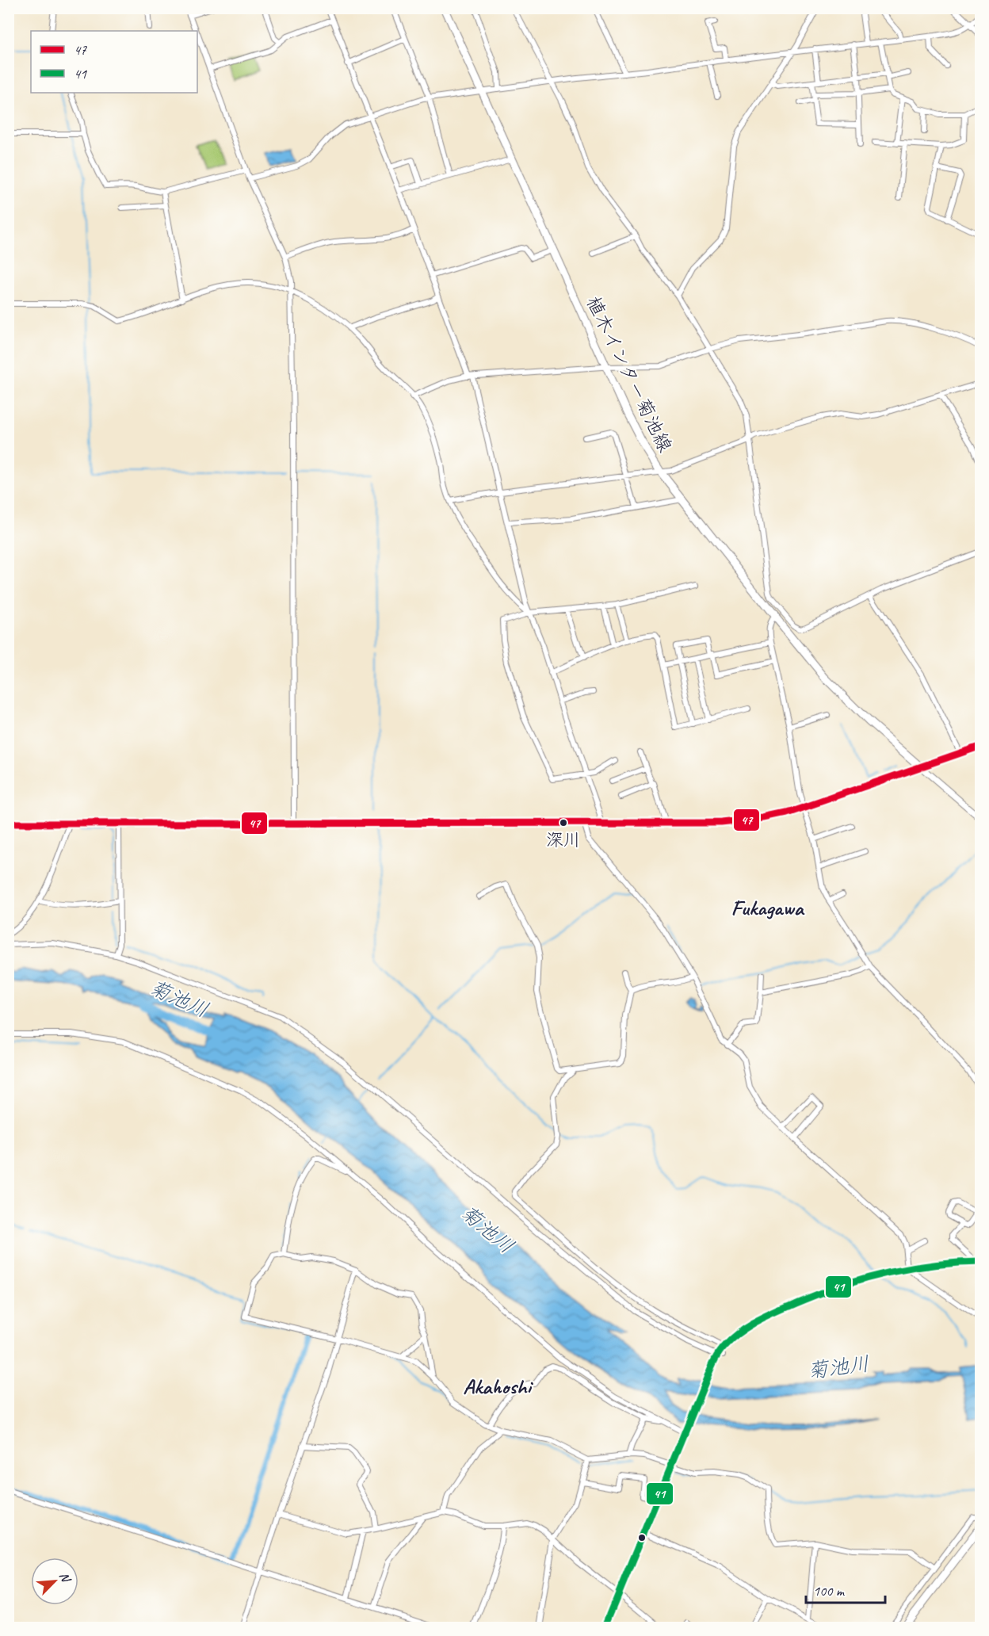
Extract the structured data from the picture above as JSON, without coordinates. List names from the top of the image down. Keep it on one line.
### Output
{"streets":{"main road":["植木インター菊池線"]},"districts":["Fukagawa","Akahoshi"],"water":["菊池川"],"places":["深川"],"lines":["transit line 47","transit line 41"],"legend":["47","41"],"scale_bar":"100 m","north":"top right"}
